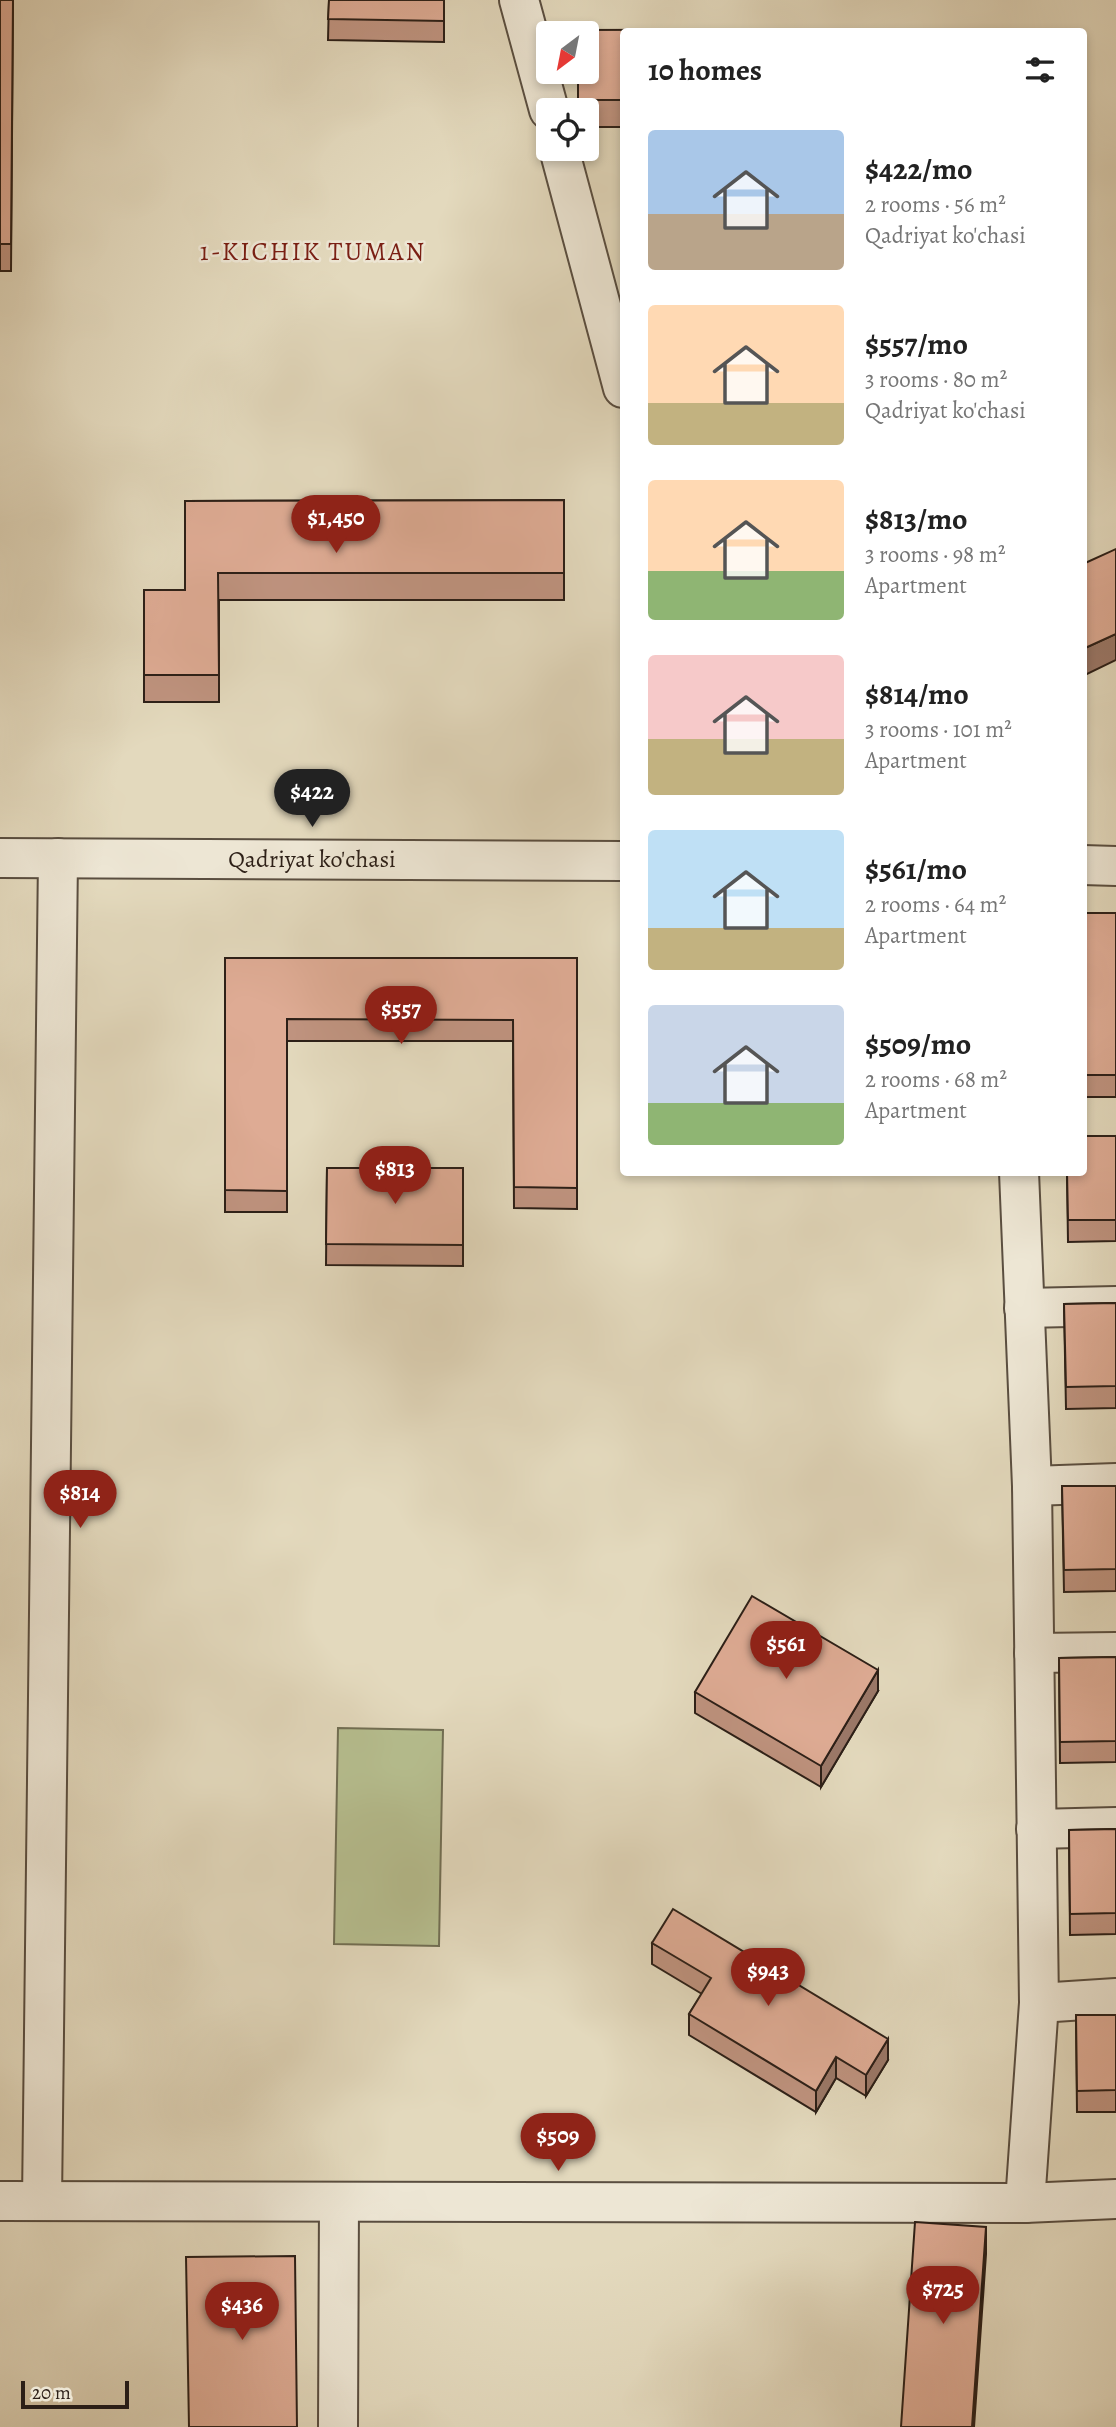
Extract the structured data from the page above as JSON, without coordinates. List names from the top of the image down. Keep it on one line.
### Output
{"streets":{"street":["Qadriyat ko'chasi"]},"districts":["1-KICHIK TUMAN"],"scale_bar":"20 m","north":"bottom left","page":{"heading":"10 homes","list":[{"name":"$422/mo","note":"2 rooms · 56 m² · Qadriyat ko'chasi"},{"name":"$557/mo","note":"3 rooms · 80 m² · Qadriyat ko'chasi"},{"name":"$813/mo","note":"3 rooms · 98 m² · Apartment"},{"name":"$814/mo","note":"3 rooms · 101 m² · Apartment"},{"name":"$561/mo","note":"2 rooms · 64 m² · Apartment"},{"name":"$509/mo","note":"2 rooms · 68 m² · Apartment"}],"price":["$1,450","$422","$557","$813","$814","$561","$943","$509","$725","$436"],"scale":"20 m"}}
